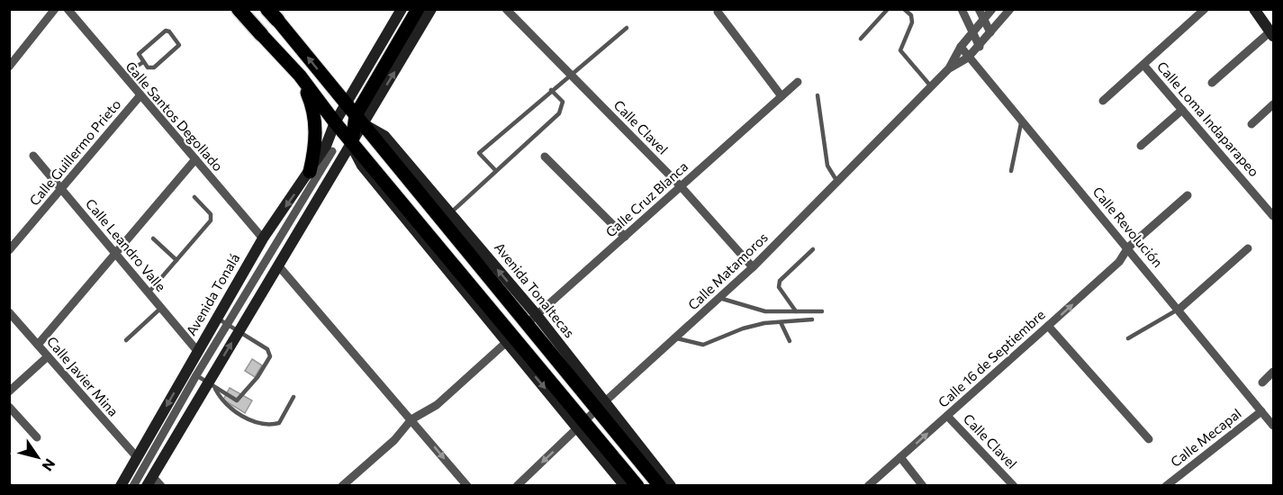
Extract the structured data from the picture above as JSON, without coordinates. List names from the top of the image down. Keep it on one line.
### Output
{"streets":{"main road":["Avenida Tonaltecas"],"street":["Calle Santos Degollado","Calle Loma Indaparapeo","Calle Clavel","Calle Guillermo Prieto","Calle Cruz Blanca","Calle Revolución","Calle Leandro Valle","Calle Matamoros","Avenida Tonalá","Calle 16 de Septiembre","Calle Javier Mina","Calle Mecapal"]},"crossings":[["Calle Santos Degollado","Calle Guillermo Prieto"],["Calle Santos Degollado","Avenida Tonalá"],["Calle Clavel","Calle Cruz Blanca"],["Calle Clavel","Calle Matamoros"],["Calle Clavel","Calle 16 de Septiembre"],["Calle Guillermo Prieto","Calle Leandro Valle"],["Calle Cruz Blanca","Avenida Tonaltecas"],["Calle Revolución","Calle Matamoros"],["Calle Revolución","Calle 16 de Septiembre"],["Calle Revolución","Calle Mecapal"],["Calle Leandro Valle","Avenida Tonalá"],["Calle Matamoros","Avenida Tonaltecas"],["Avenida Tonaltecas","Avenida Tonalá"],["Avenida Tonalá","Calle Javier Mina"]],"one_way":["Calle 16 de Septiembre"],"north":"bottom right"}
